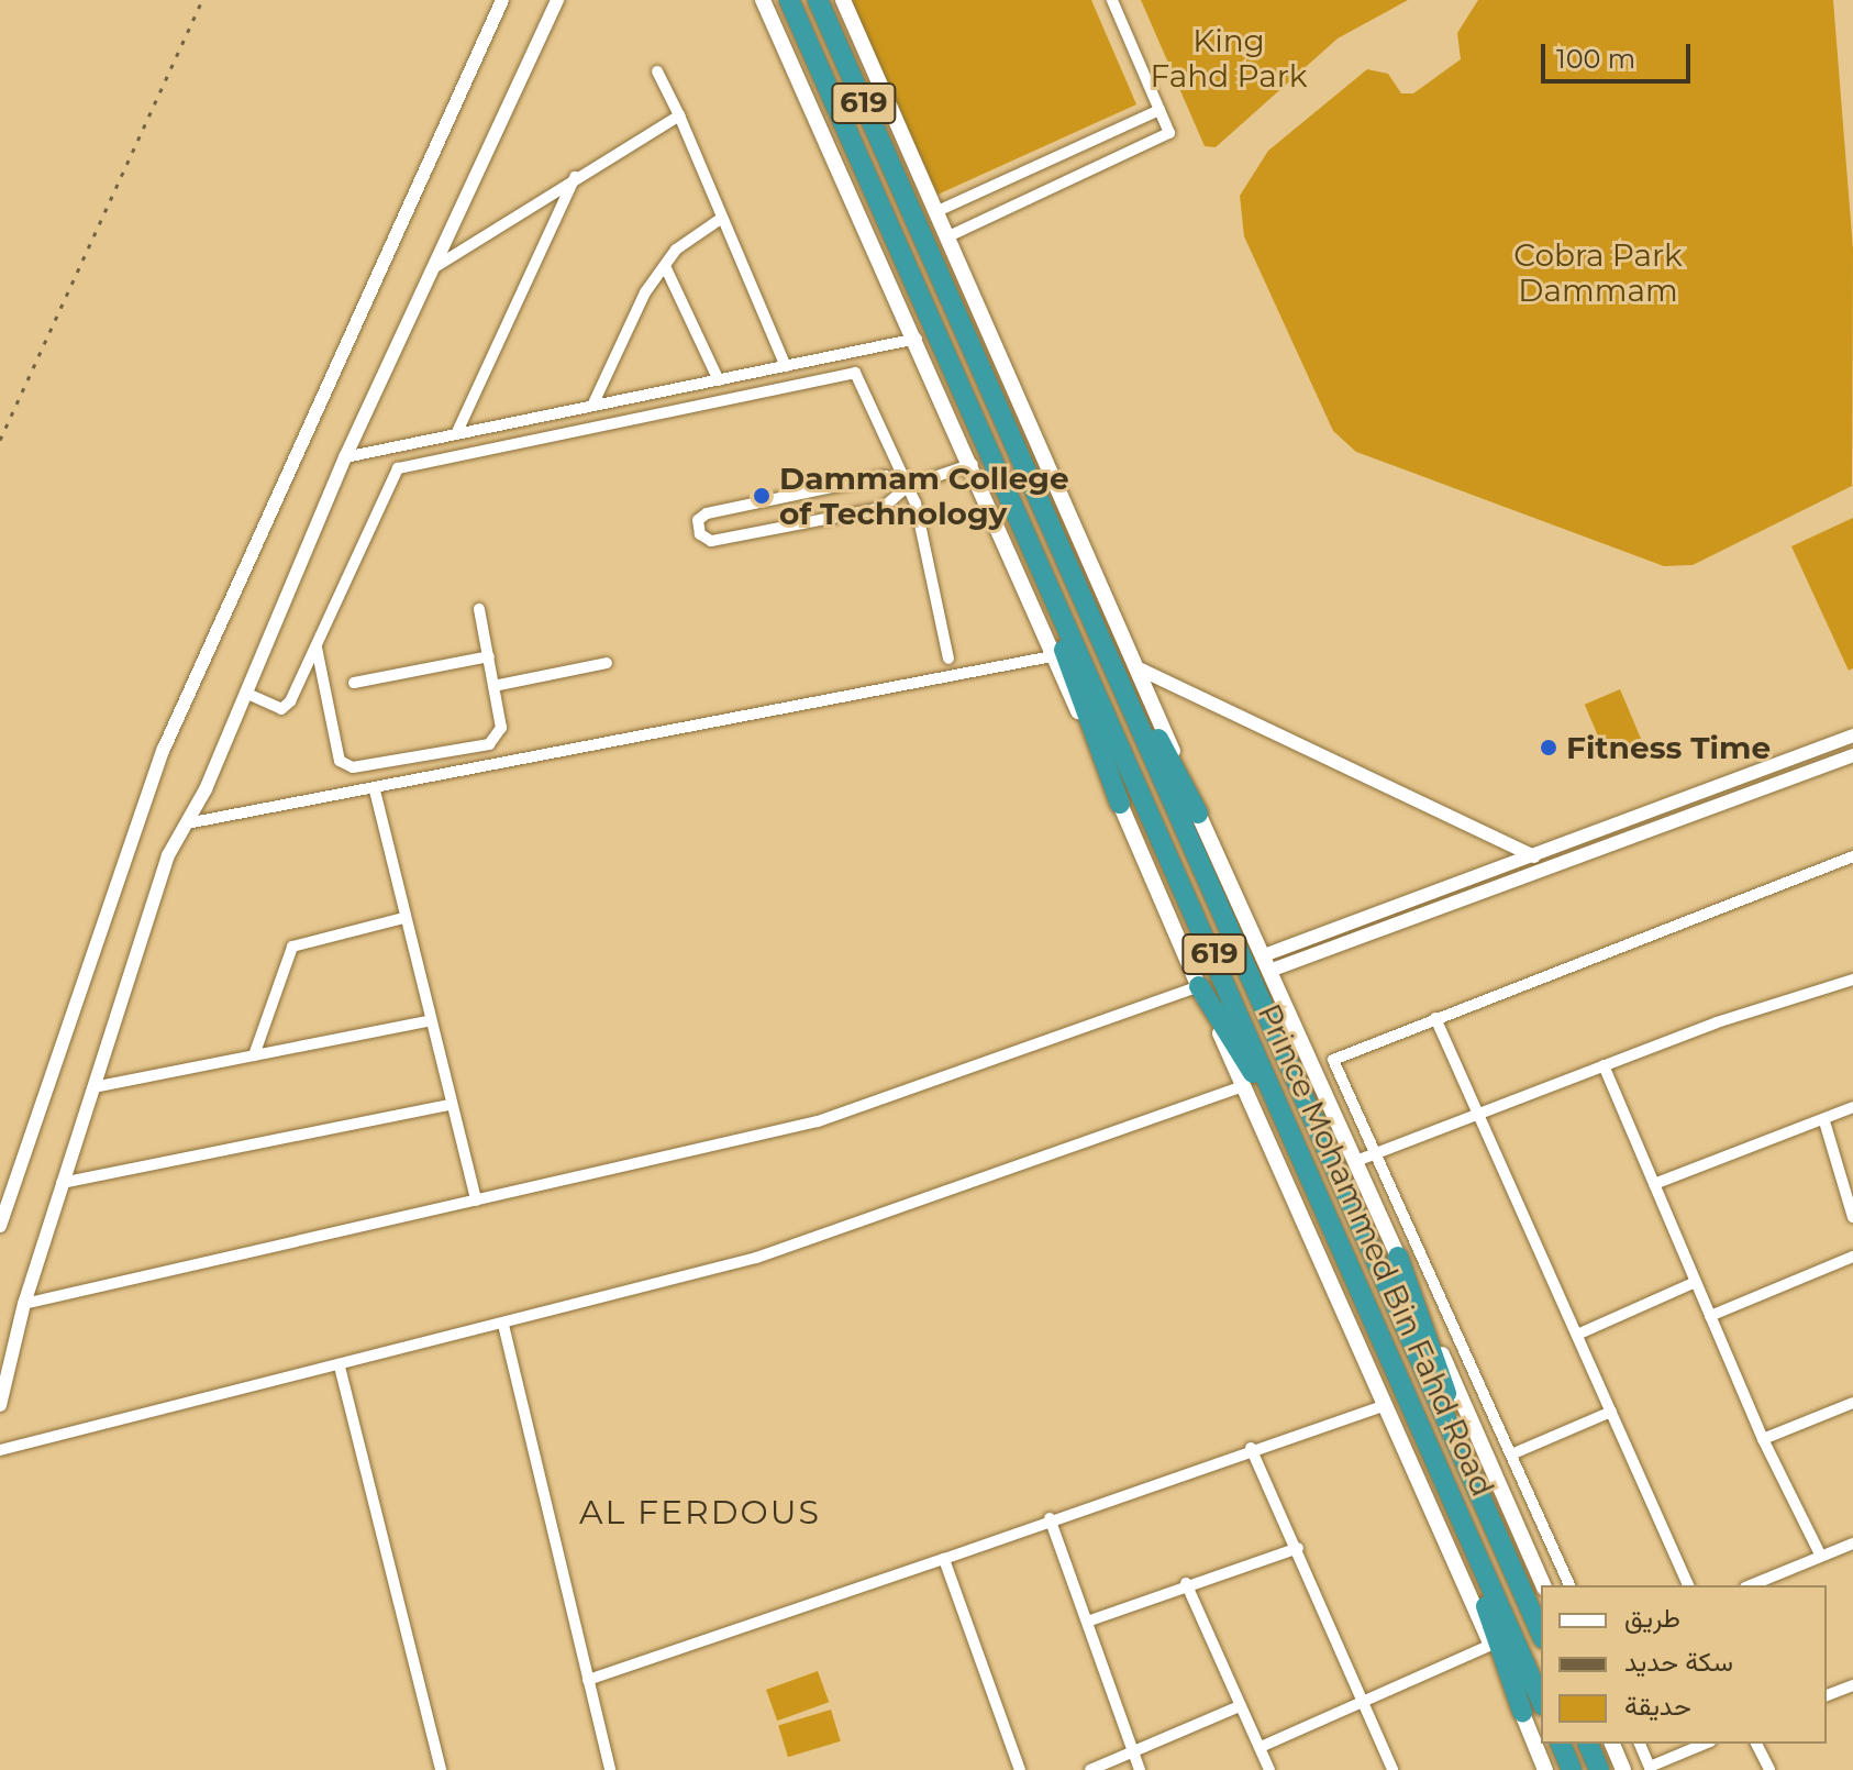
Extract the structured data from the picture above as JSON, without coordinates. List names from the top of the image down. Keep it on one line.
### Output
{"streets":{"highway":["619","Prince Mohammed Bin Fahd Road"]},"districts":["AL FERDOUS"],"parks":["King Fahd Park","Cobra Park Dammam"],"places":["Dammam College of Technology","Fitness Time"],"legend":["طريق","سكة حديد","حديقة"],"scale_bar":"100 m"}
